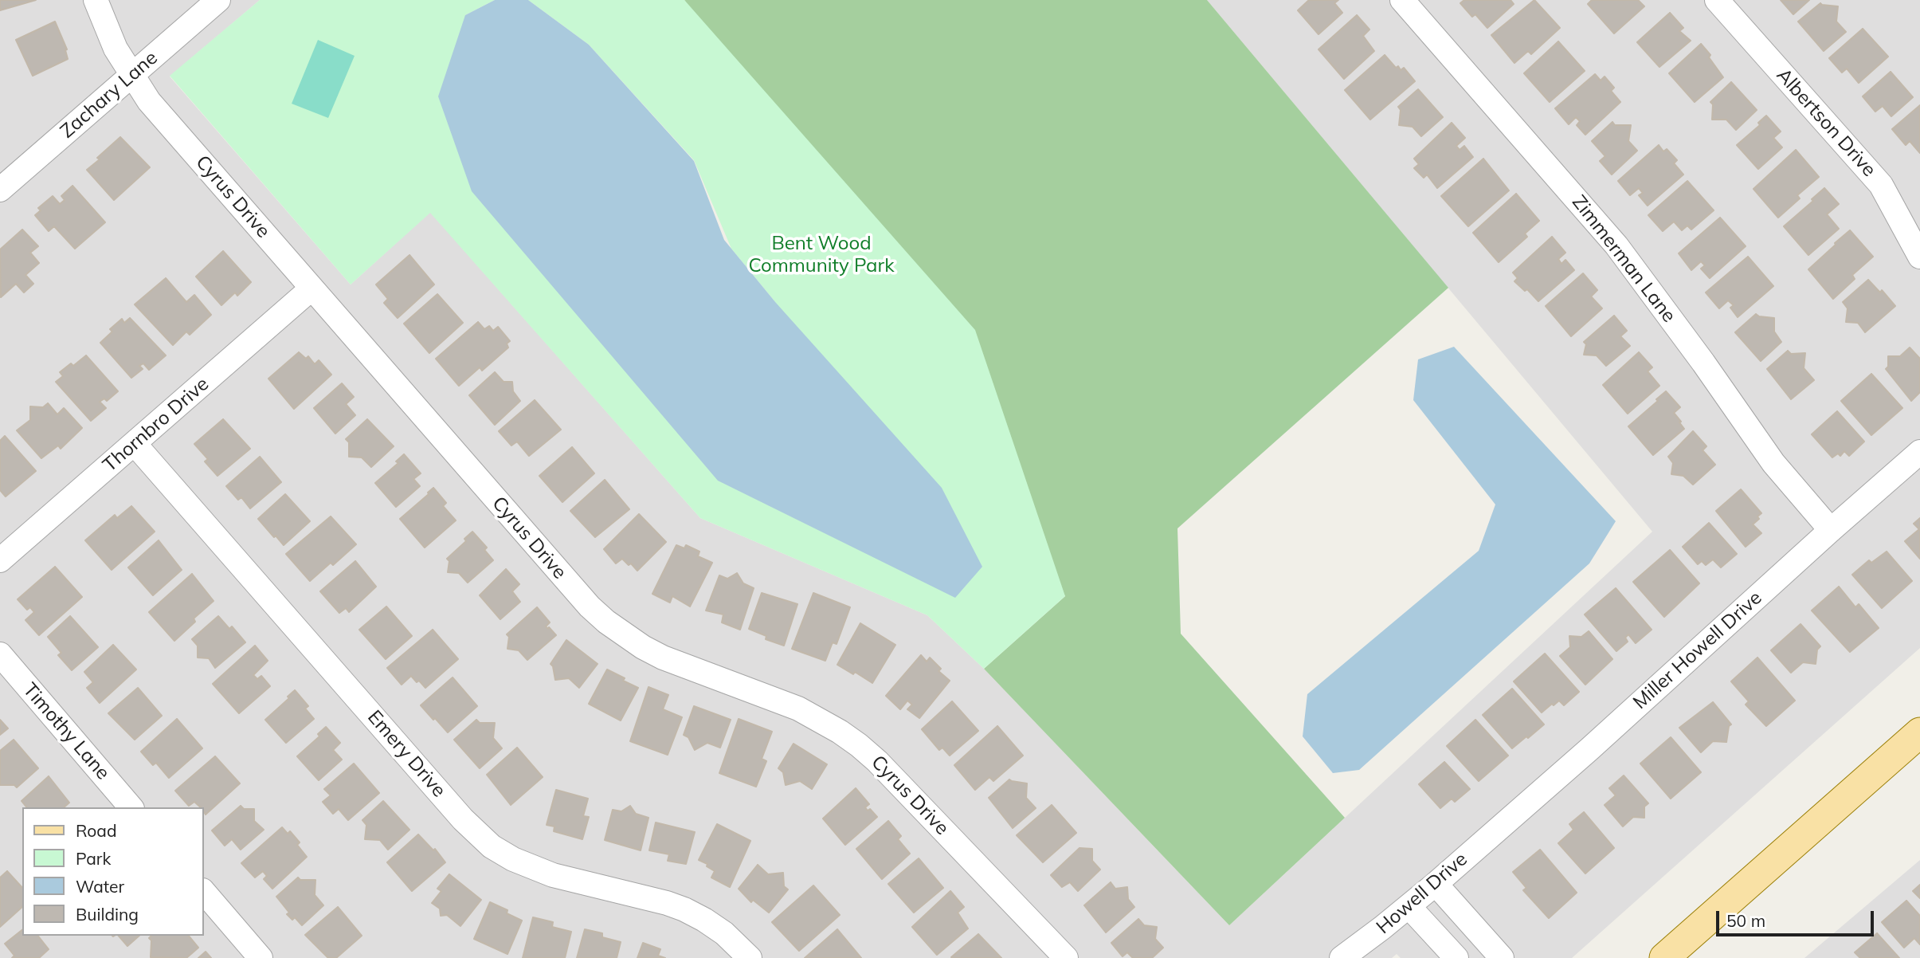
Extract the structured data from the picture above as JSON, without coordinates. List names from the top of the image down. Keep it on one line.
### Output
{"streets":{"street":["Zachary Lane","Albertson Drive","Cyrus Drive","Zimmerman Lane","Thornbro Drive","Miller Howell Drive","Timothy Lane","Emery Drive","Howell Drive"]},"crossings":[["Zachary Lane","Cyrus Drive"],["Cyrus Drive","Thornbro Drive"],["Zimmerman Lane","Miller Howell Drive"],["Thornbro Drive","Emery Drive"],["Miller Howell Drive","Howell Drive"]],"parks":["Bent Wood Community Park"],"legend":["Road","Park","Water","Building"],"scale_bar":"50 m"}
